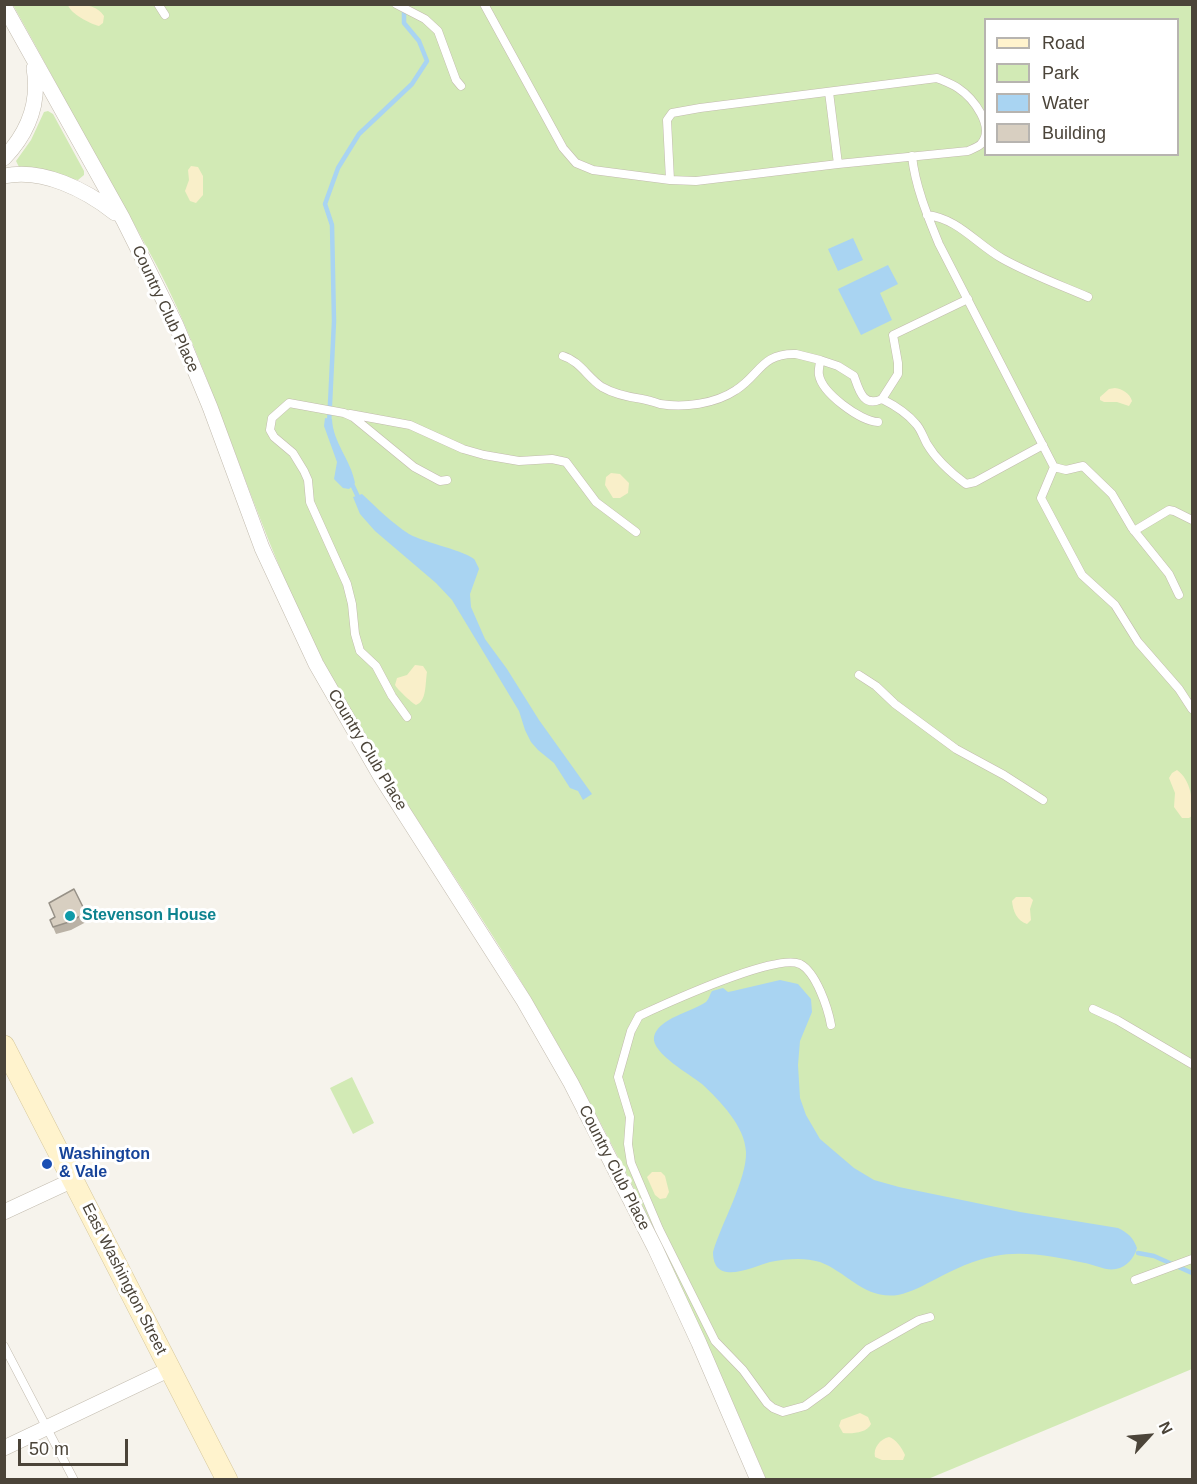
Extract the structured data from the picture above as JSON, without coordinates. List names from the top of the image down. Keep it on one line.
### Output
{"streets":{"main road":["East Washington Street"],"street":["Country Club Place"]},"places":["Stevenson House","Washington & Vale"],"legend":["Road","Park","Water","Building"],"scale_bar":"50 m","north":"top right"}
